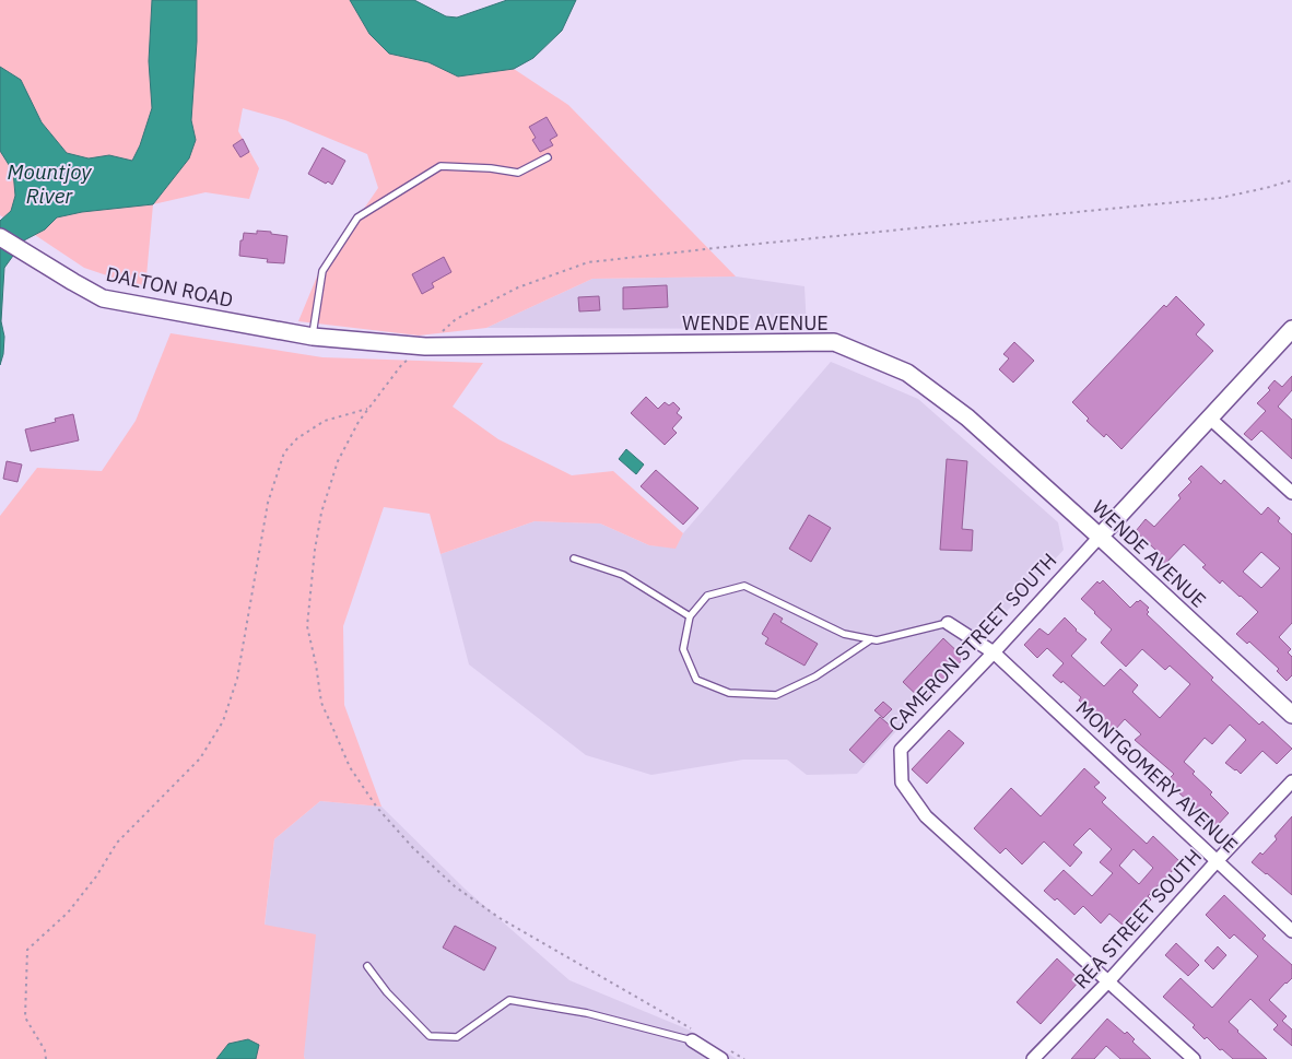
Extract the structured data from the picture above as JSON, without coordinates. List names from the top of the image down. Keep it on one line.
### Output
{"streets":{"street":["DALTON ROAD","WENDE AVENUE","CAMERON STREET SOUTH","MONTGOMERY AVENUE","REA STREET SOUTH"]},"crossings":[["DALTON ROAD","WENDE AVENUE"],["WENDE AVENUE","CAMERON STREET SOUTH"],["CAMERON STREET SOUTH","MONTGOMERY AVENUE"],["CAMERON STREET SOUTH","REA STREET SOUTH"],["MONTGOMERY AVENUE","REA STREET SOUTH"]],"water":["Mountjoy River"]}
